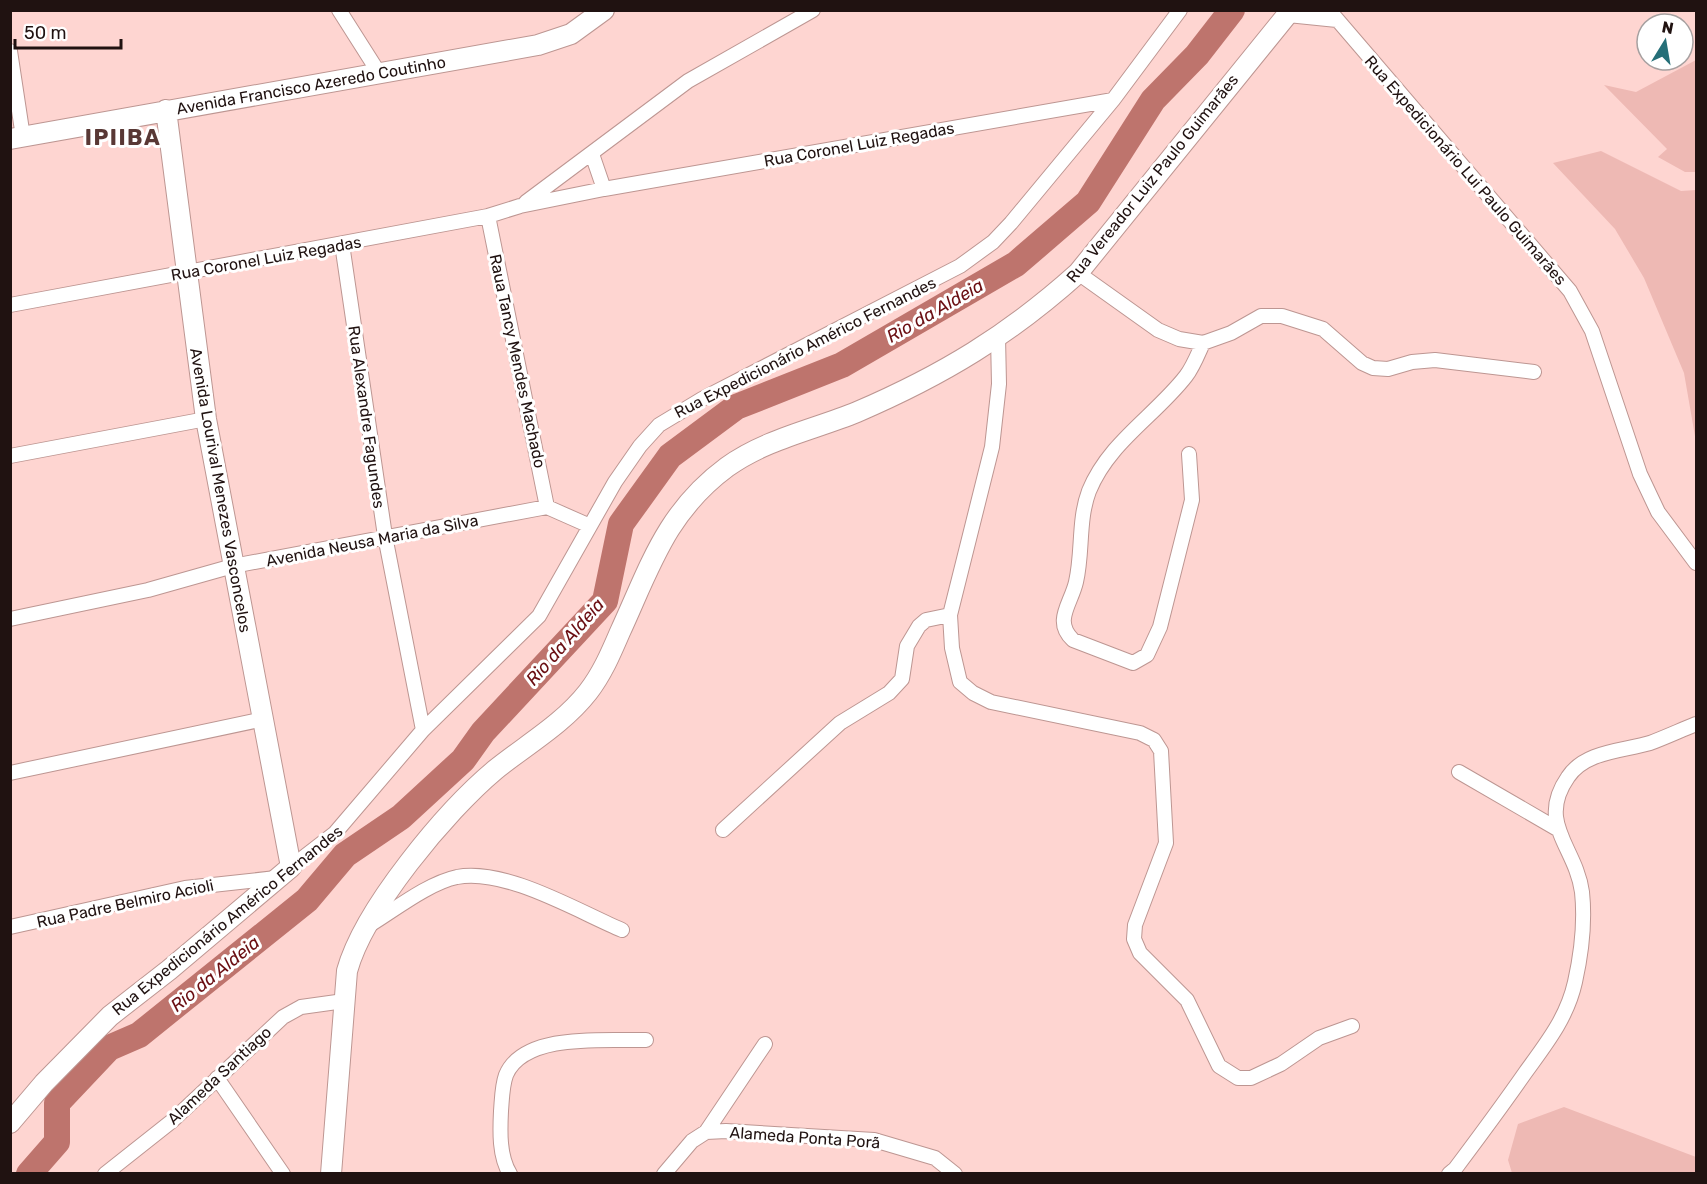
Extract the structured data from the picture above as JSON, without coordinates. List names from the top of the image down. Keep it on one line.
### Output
{"streets":{"street":["Avenida Francisco Azeredo Coutinho","Rua Coronel Luiz Regadas","Rua Expedicionário Lui Paulo Guimarães","Rua Vereador Luiz Paulo Guimarães","Rua Expedicionário Américo Fernandes","Raua Tancy Mendes Machado","Rua Alexandre Fagundes","Avenida Lourival Menezes Vasconcelos","Avenida Neusa Maria da Silva","Rua Padre Belmiro Acioli","Alameda Santiago","Alameda Ponta Porã"]},"crossings":[["Avenida Francisco Azeredo Coutinho","Avenida Lourival Menezes Vasconcelos"],["Rua Coronel Luiz Regadas","Rua Expedicionário Américo Fernandes"],["Rua Coronel Luiz Regadas","Raua Tancy Mendes Machado"],["Rua Coronel Luiz Regadas","Rua Alexandre Fagundes"],["Rua Coronel Luiz Regadas","Avenida Lourival Menezes Vasconcelos"],["Rua Vereador Luiz Paulo Guimarães","Alameda Santiago"],["Rua Expedicionário Américo Fernandes","Rua Alexandre Fagundes"],["Rua Expedicionário Américo Fernandes","Avenida Lourival Menezes Vasconcelos"],["Rua Expedicionário Américo Fernandes","Rua Padre Belmiro Acioli"],["Raua Tancy Mendes Machado","Avenida Neusa Maria da Silva"],["Rua Alexandre Fagundes","Avenida Neusa Maria da Silva"],["Avenida Lourival Menezes Vasconcelos","Avenida Neusa Maria da Silva"],["Avenida Lourival Menezes Vasconcelos","Rua Padre Belmiro Acioli"]],"districts":["IPIIBA"],"water":["Rio da Aldeia"],"scale_bar":"50 m","north":"top"}
